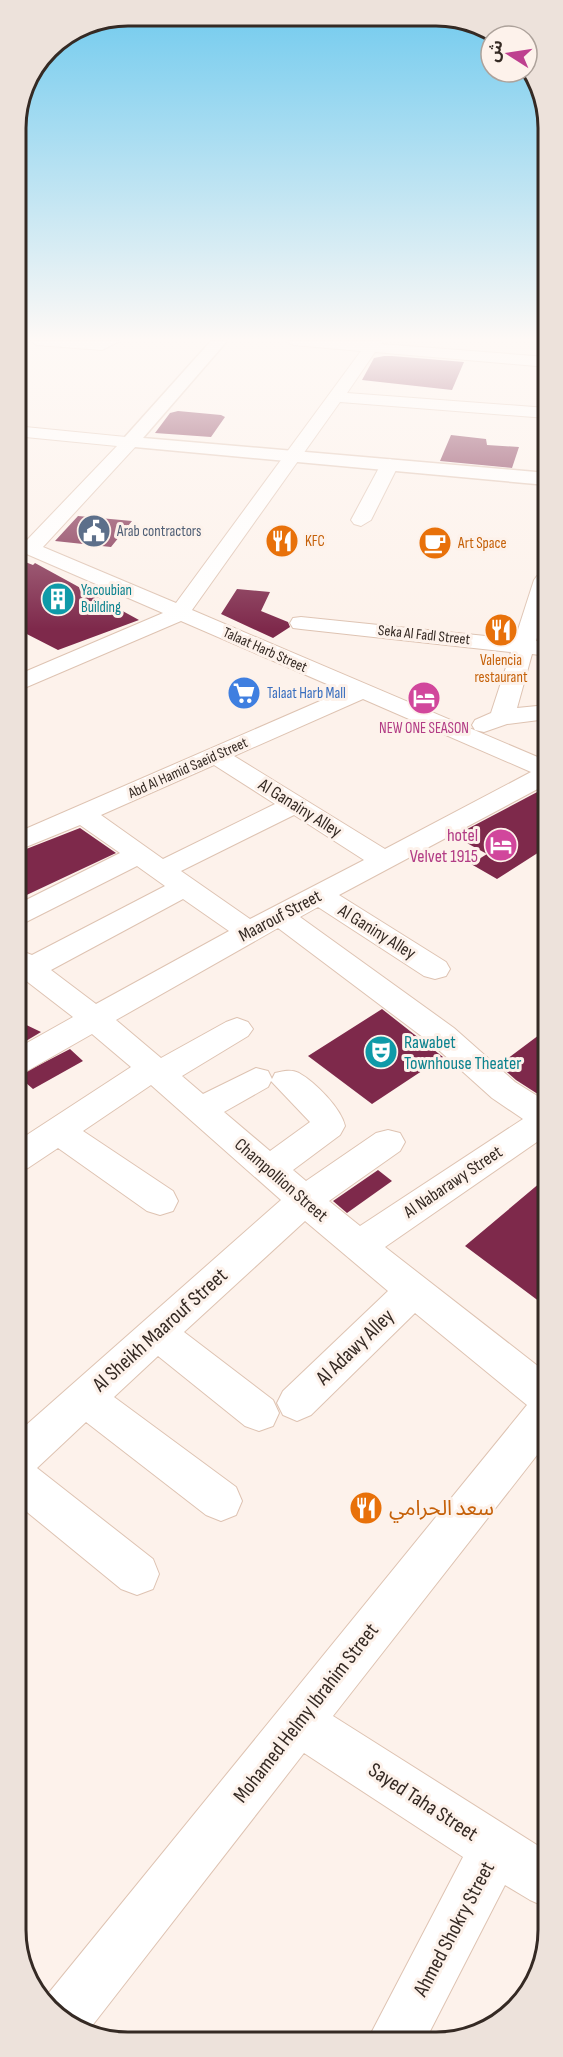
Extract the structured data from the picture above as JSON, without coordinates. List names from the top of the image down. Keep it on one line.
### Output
{"streets":{"street":["Seka Al Fadl Street","Talaat Harb Street","Abd Al Hamid Saeid Street","Al Ganainy Alley","Maarouf Street","Al Ganiny Alley","Champollion Street","Al Nabarawy Street","Al Sheikh Maarouf Street","Al Adawy Alley","Mohamed Helmy Ibrahim Street","Sayed Taha Street","Ahmed Shokry Street"]},"crossings":[["Talaat Harb Street","Abd Al Hamid Saeid Street"],["Abd Al Hamid Saeid Street","Al Ganainy Alley"],["Al Ganainy Alley","Maarouf Street"],["Maarouf Street","Al Ganiny Alley"],["Maarouf Street","Champollion Street"],["Champollion Street","Al Nabarawy Street"],["Champollion Street","Al Sheikh Maarouf Street"],["Champollion Street","Al Adawy Alley"],["Mohamed Helmy Ibrahim Street","Sayed Taha Street"],["Sayed Taha Street","Ahmed Shokry Street"]],"places":{"public building":["Arab contractors"],"restaurant":["KFC","Valencia restaurant","سعد الحرامي"],"cafe":["Art Space"],"building":["Yacoubian Building"],"supermarket":["Talaat Harb Mall"],"hotel":["NEW ONE SEASON","hotel Velvet 1915"],"theatre":["Rawabet Townhouse Theater"]},"north":"left"}
